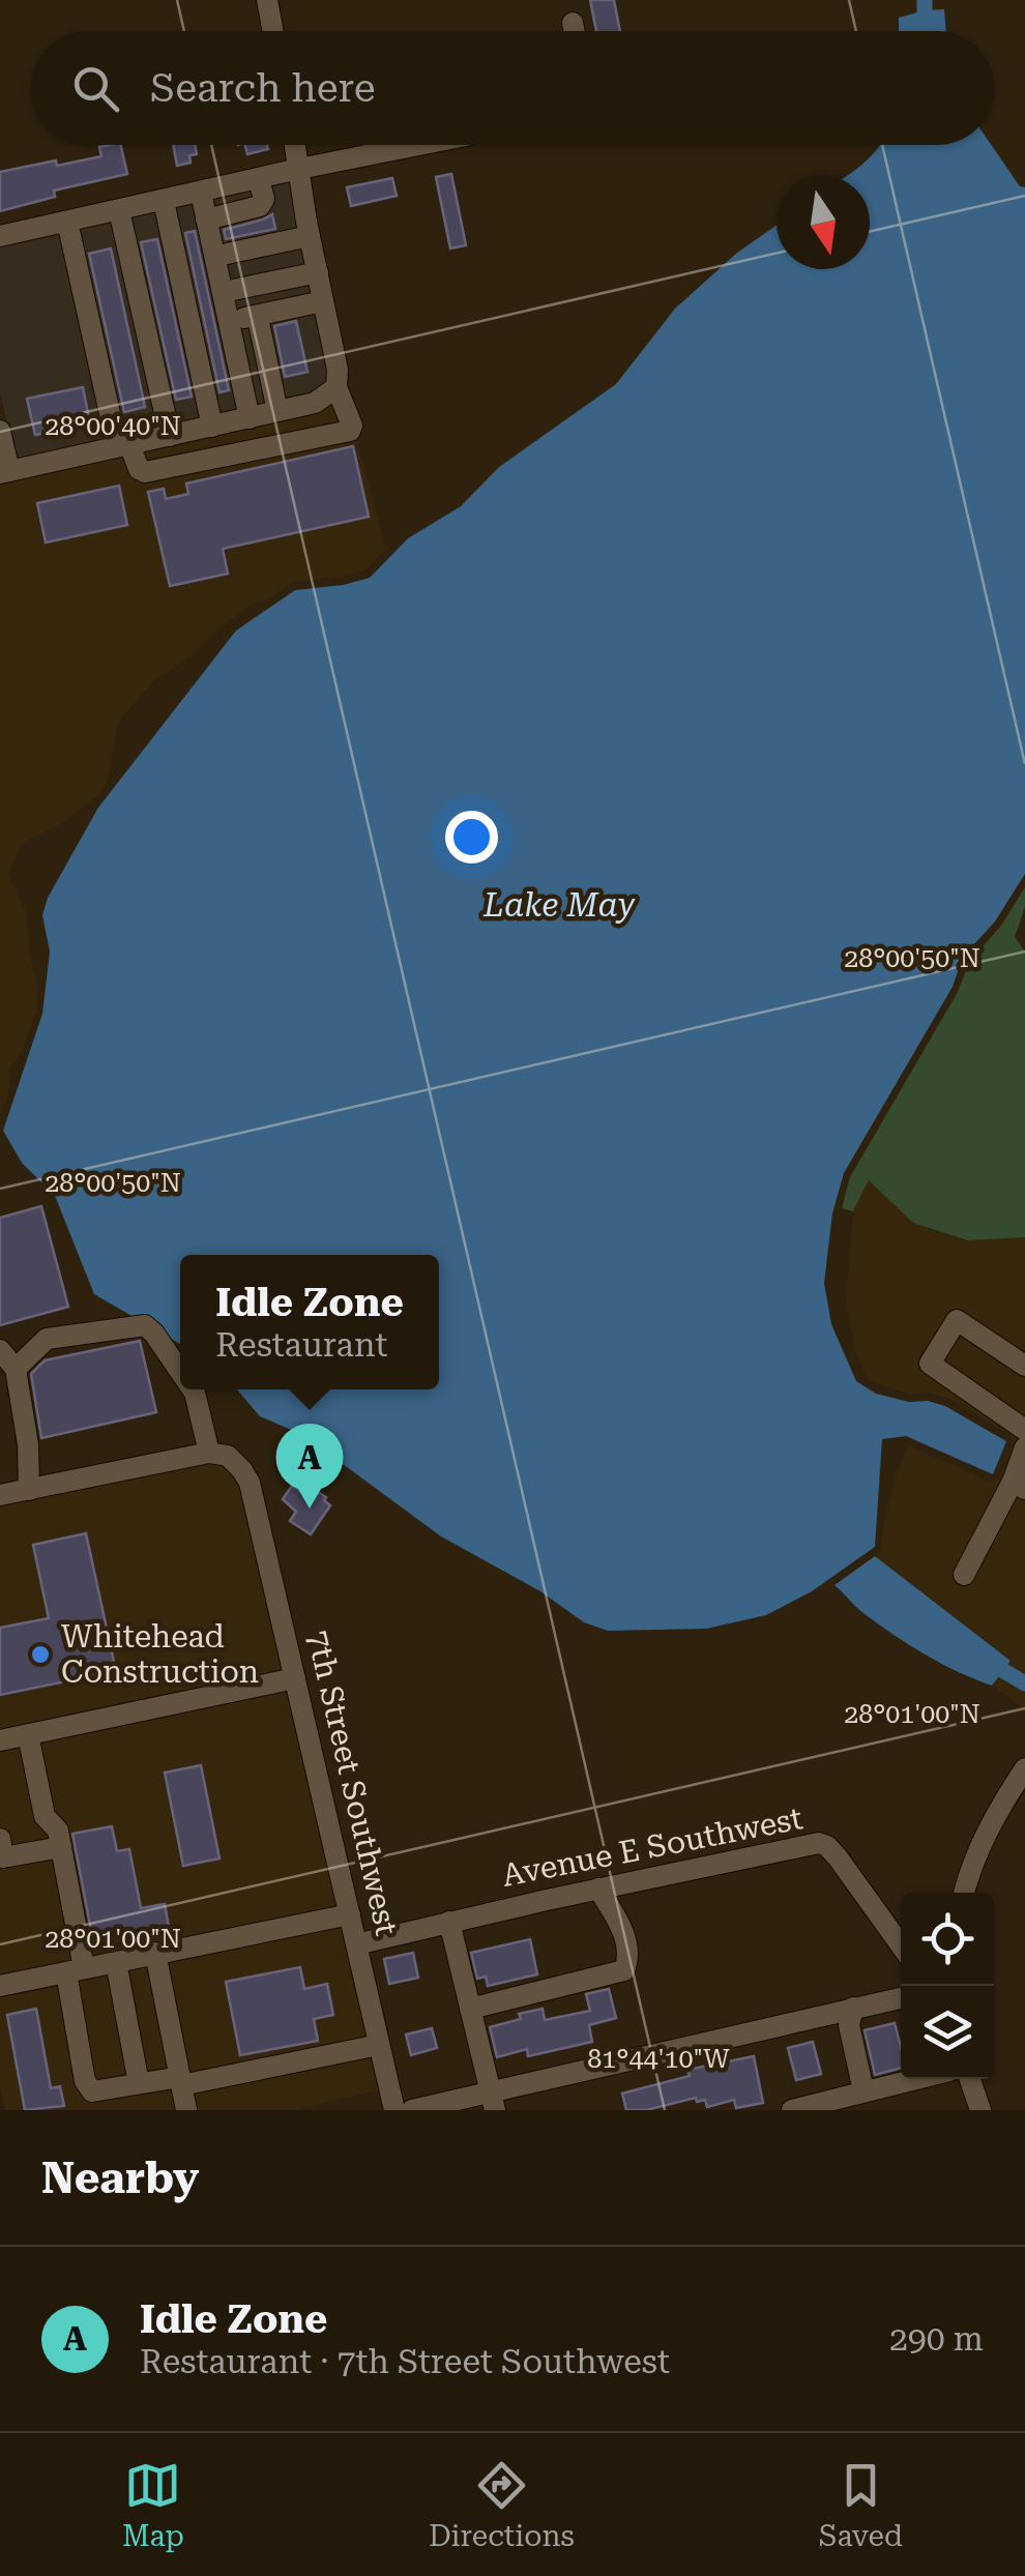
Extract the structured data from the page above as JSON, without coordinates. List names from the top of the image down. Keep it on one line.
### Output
{"streets":{"street":["7th Street Southwest","Avenue E Southwest"]},"crossings":[["7th Street Southwest","Avenue E Southwest"]],"water":["Lake May"],"places":["Whitehead Construction"],"north":"bottom","page":{"search":"Search here","popup":["Idle Zone","Restaurant"],"pins":"A","heading":"Nearby","list":[{"mark":"A","name":"Idle Zone","note":"Restaurant · 7th Street Southwest","value":"290 m"}],"nav":["Map","Directions","Saved"]},"coordinates":["28°00'40\"N","28°00'50\"N","28°01'00\"N","81°44'10\"W"]}
